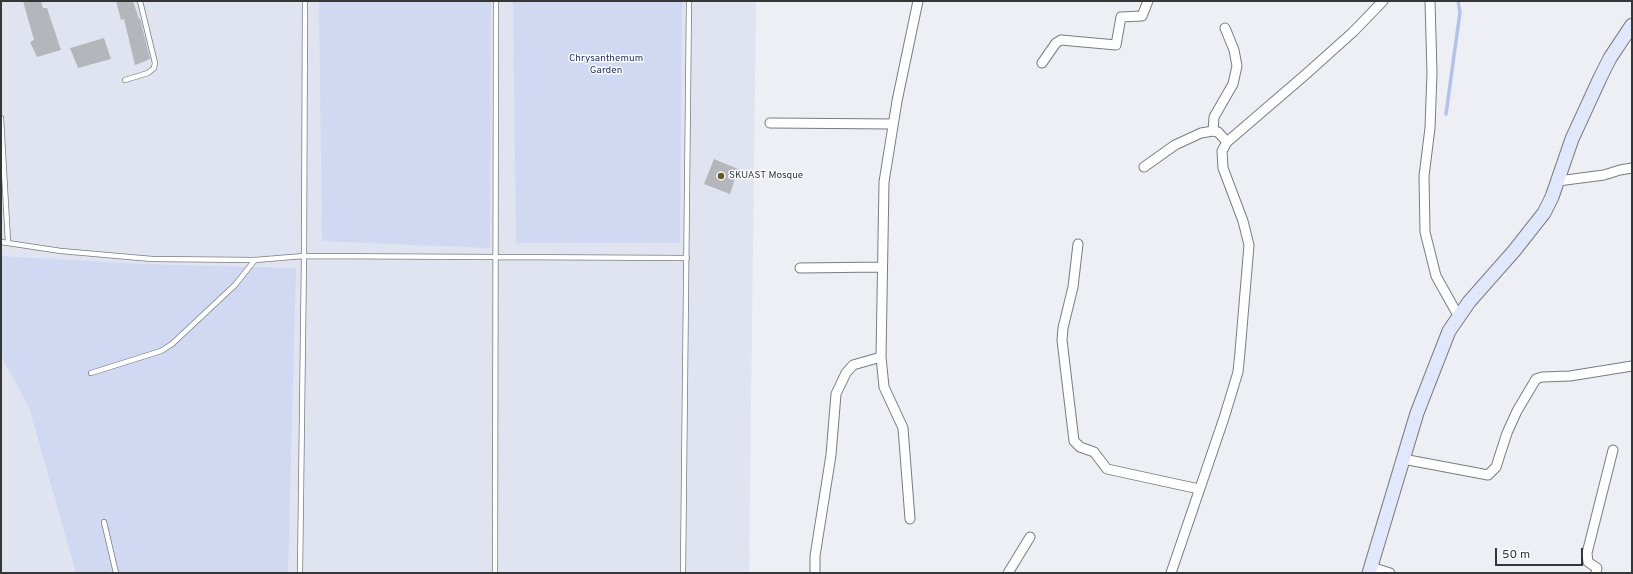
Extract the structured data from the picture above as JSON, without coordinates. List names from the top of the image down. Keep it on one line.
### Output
{"parks":["Chrysanthemum Garden"],"places":["SKUAST Mosque"],"scale_bar":"50 m"}
